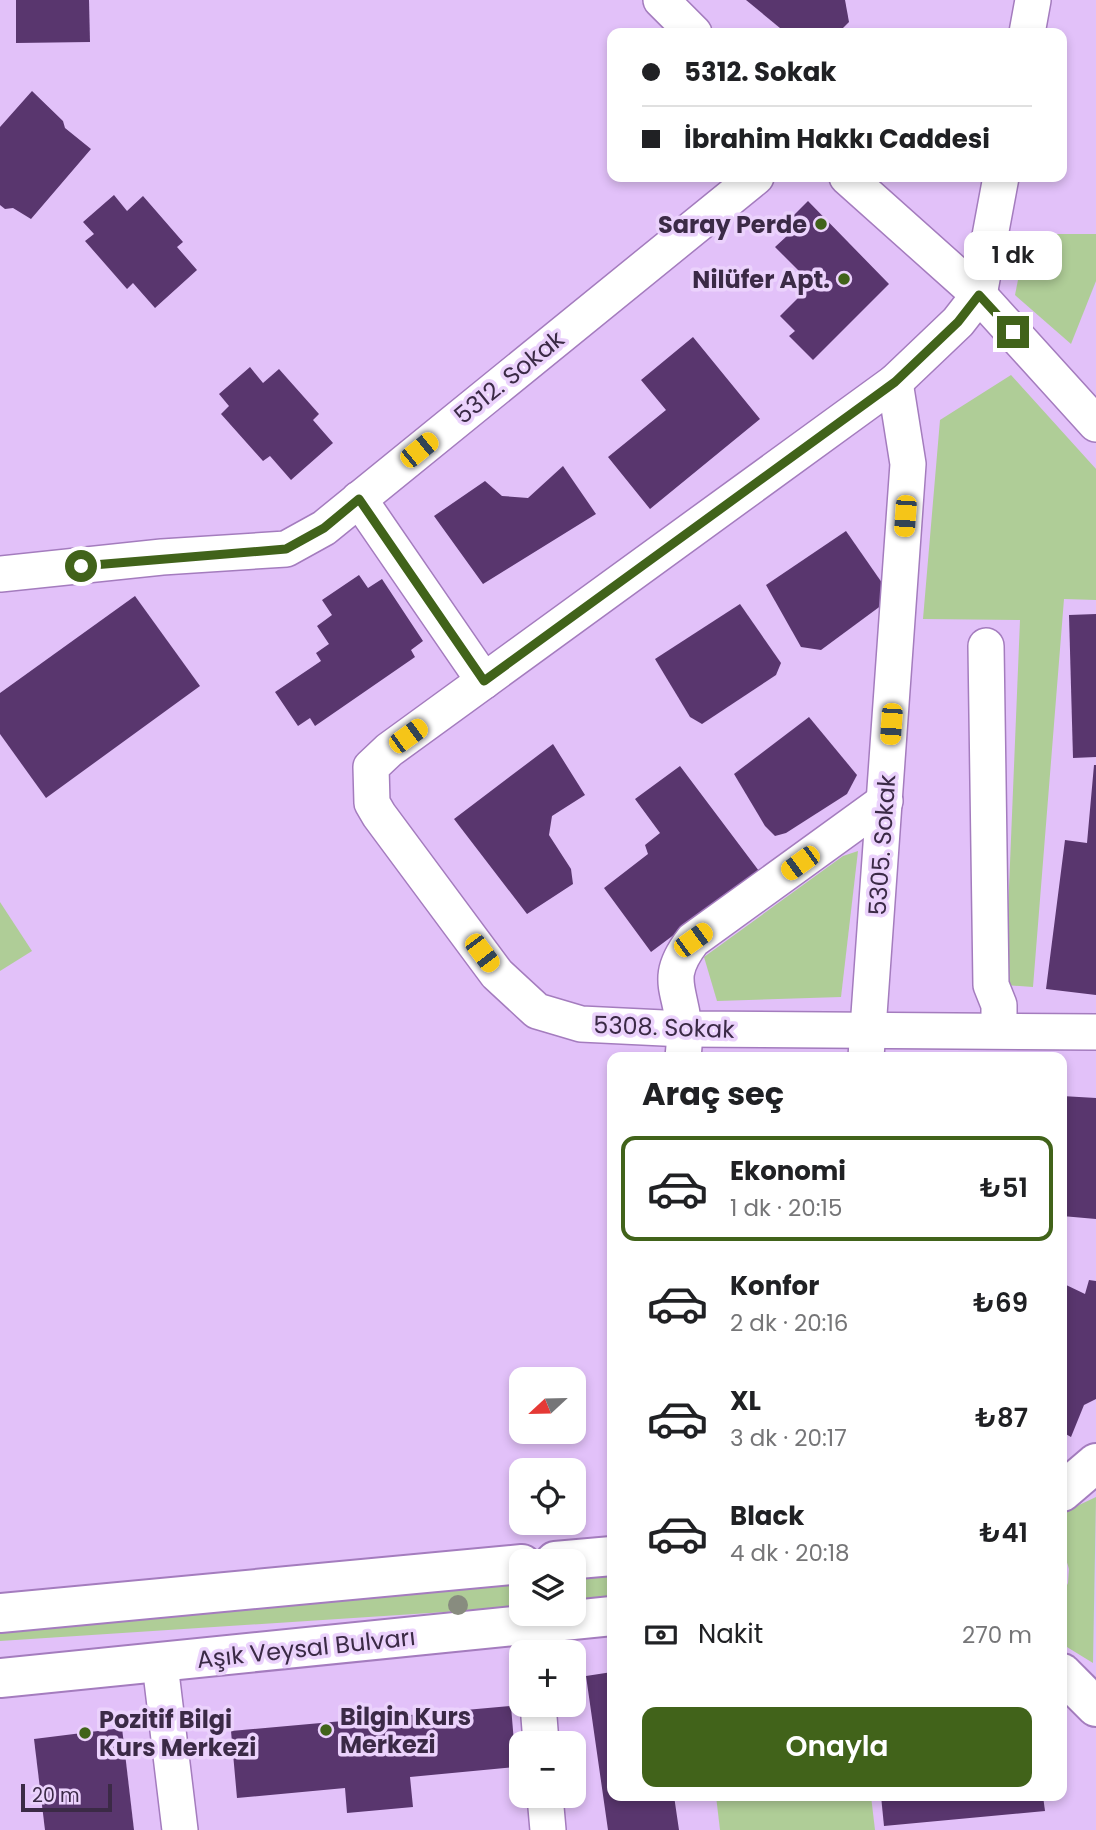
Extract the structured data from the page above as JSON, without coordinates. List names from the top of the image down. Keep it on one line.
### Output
{"streets":{"main road":["Aşık Veysal Bulvarı"],"street":["5312. Sokak","5305. Sokak","5308. Sokak"]},"crossings":[["5305. Sokak","5308. Sokak"]],"places":["Saray Perde","Nilüfer Apt.","Bilgin Kurs Merkezi","Pozitif Bilgi Kurs Merkezi"],"scale_bar":"20 m","north":"left","page":{"banner":["5312. Sokak","İbrahim Hakkı Caddesi"],"bubble":"1 dk","heading":"Araç seç","list":[{"name":"Ekonomi","note":"1 dk · 20:15","value":"₺51"},{"name":"Konfor","note":"2 dk · 20:16","value":"₺69"},{"name":"XL","note":"3 dk · 20:17","value":"₺87"},{"name":"Black","note":"4 dk · 20:18","value":"₺41"}],"map_buttons":["+","−"],"pay":["Nakit","270 m"],"buttons":"Onayla","scale":"20 m"}}
